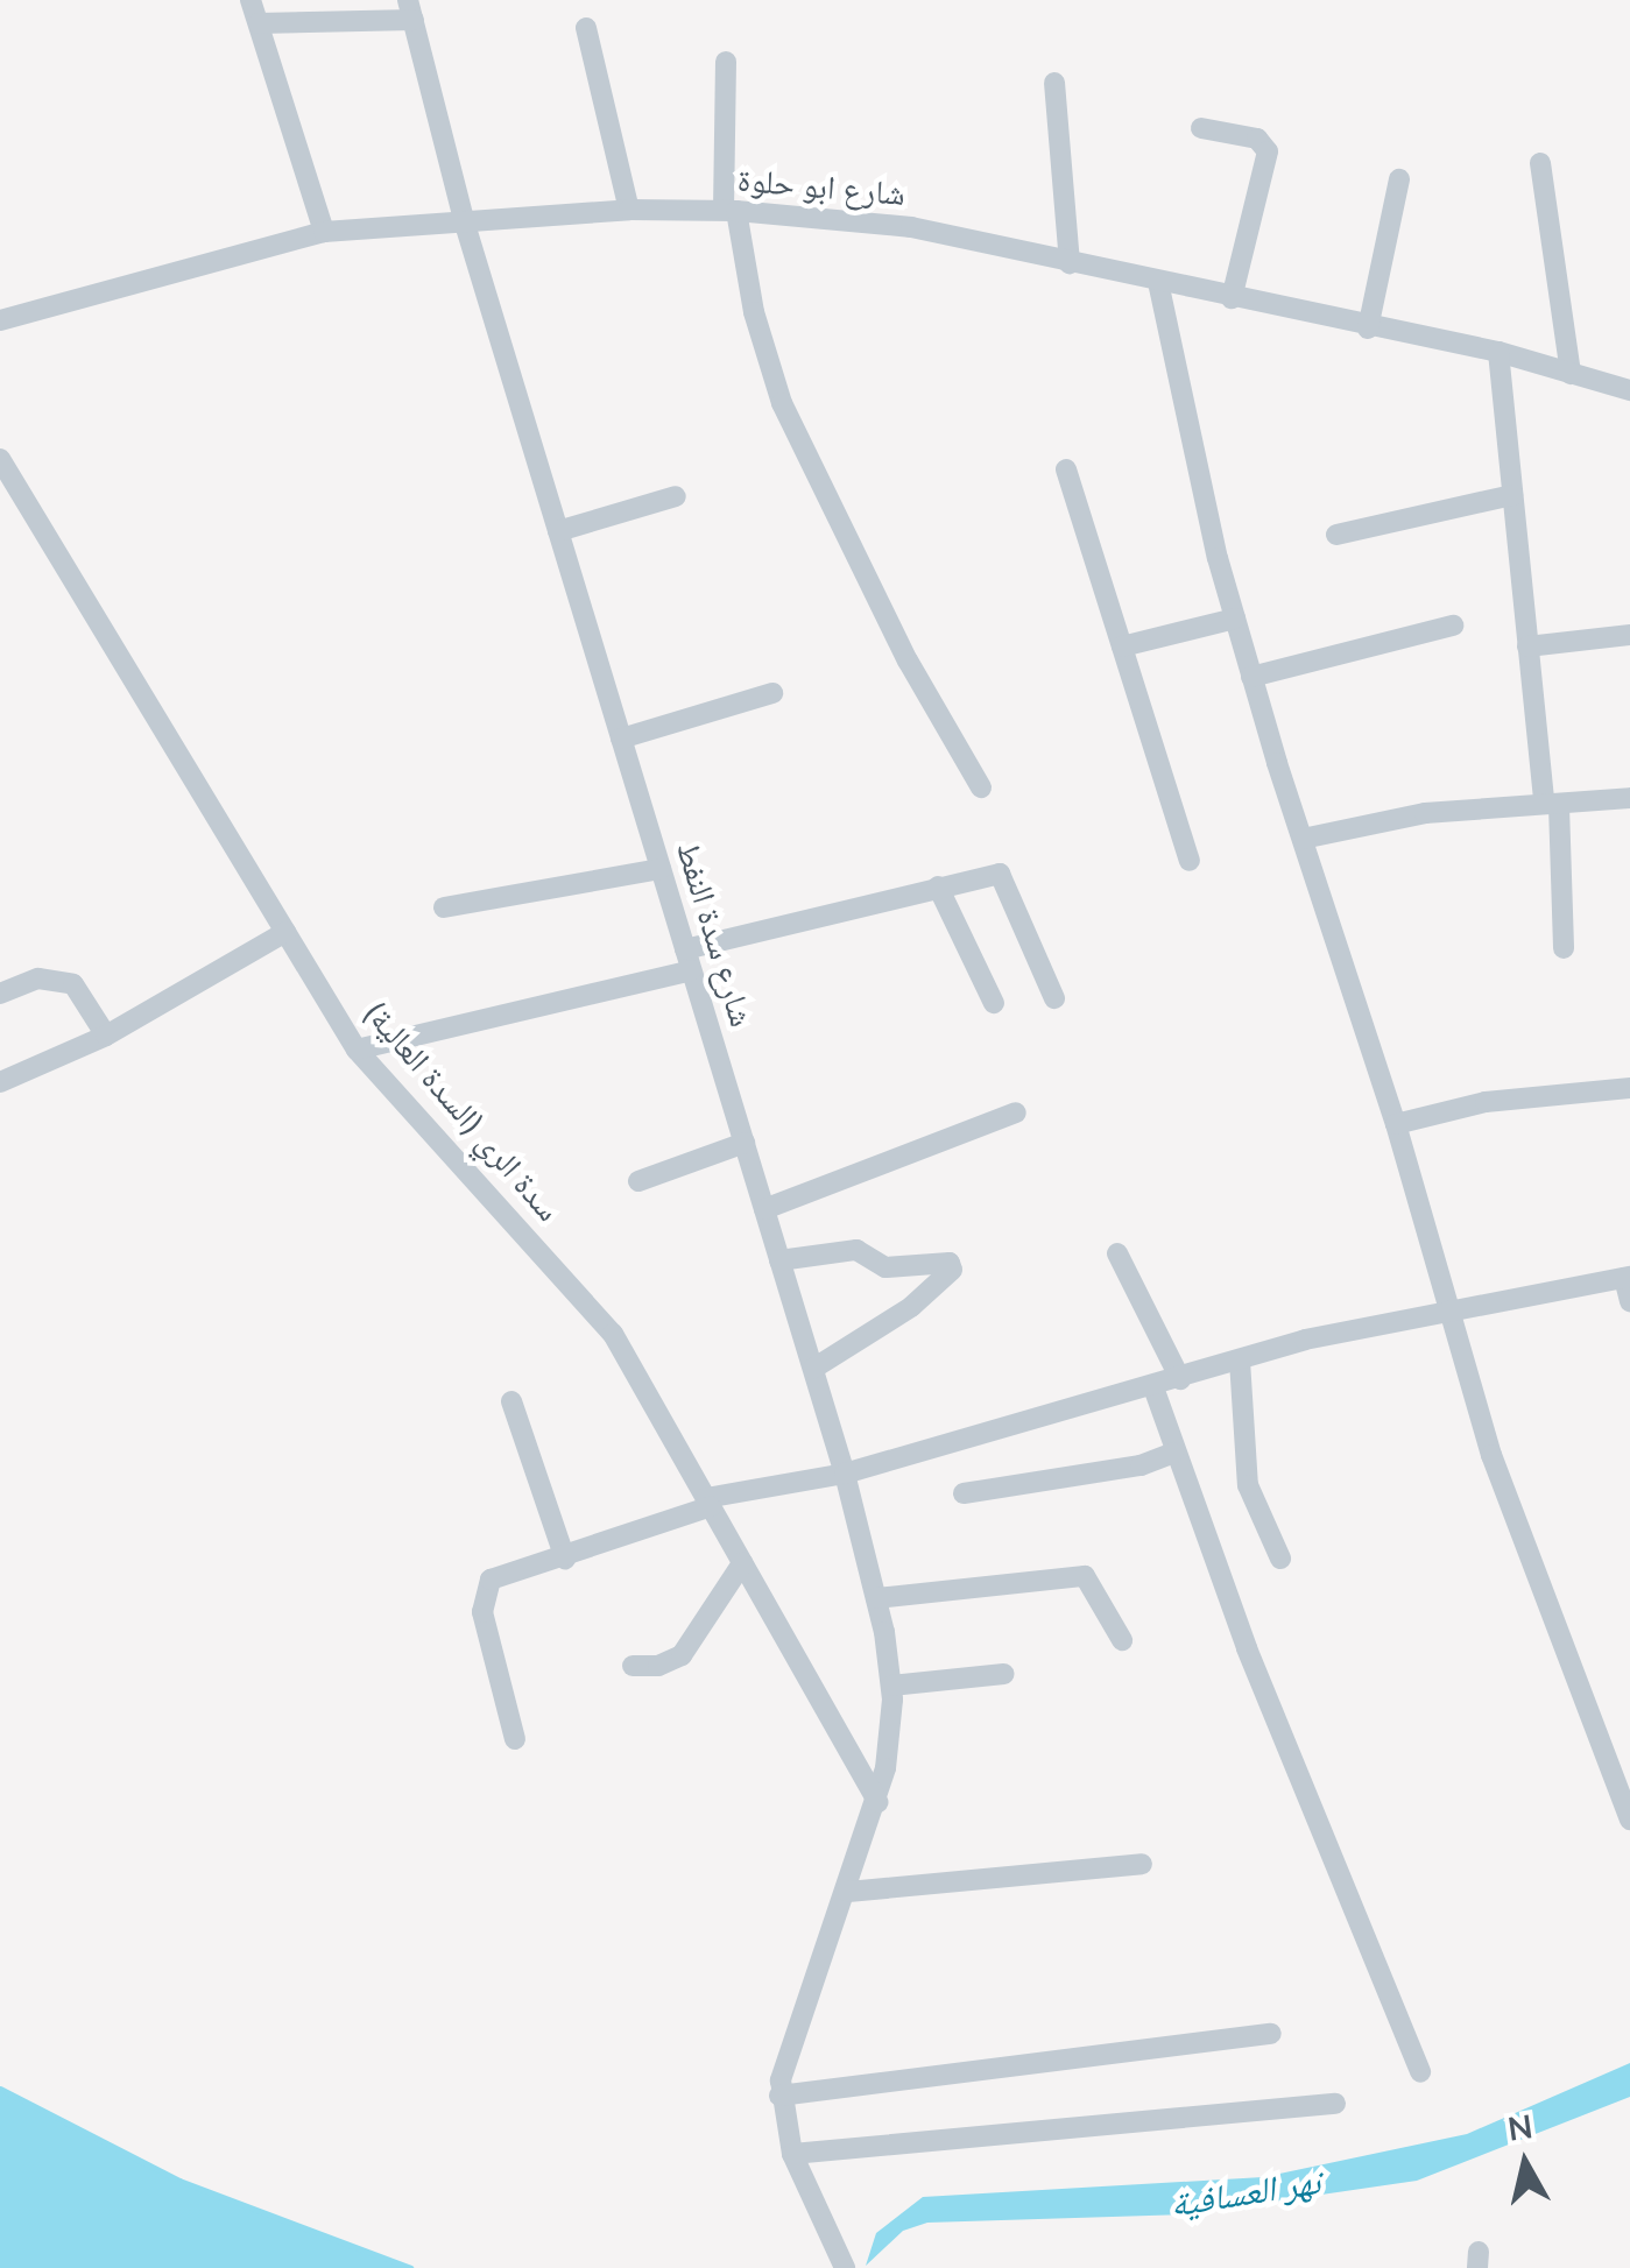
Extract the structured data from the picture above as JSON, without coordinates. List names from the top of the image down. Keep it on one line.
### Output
{"streets":{"street":["شارع ابو حلوة","شارع سدة النفط","سدة الري (السدة العالية)"]},"crossings":[["شارع ابو حلوة","شارع سدة النفط"],["شارع سدة النفط","سدة الري (السدة العالية)"]],"water":["نهر العسافية"],"north":"top"}
